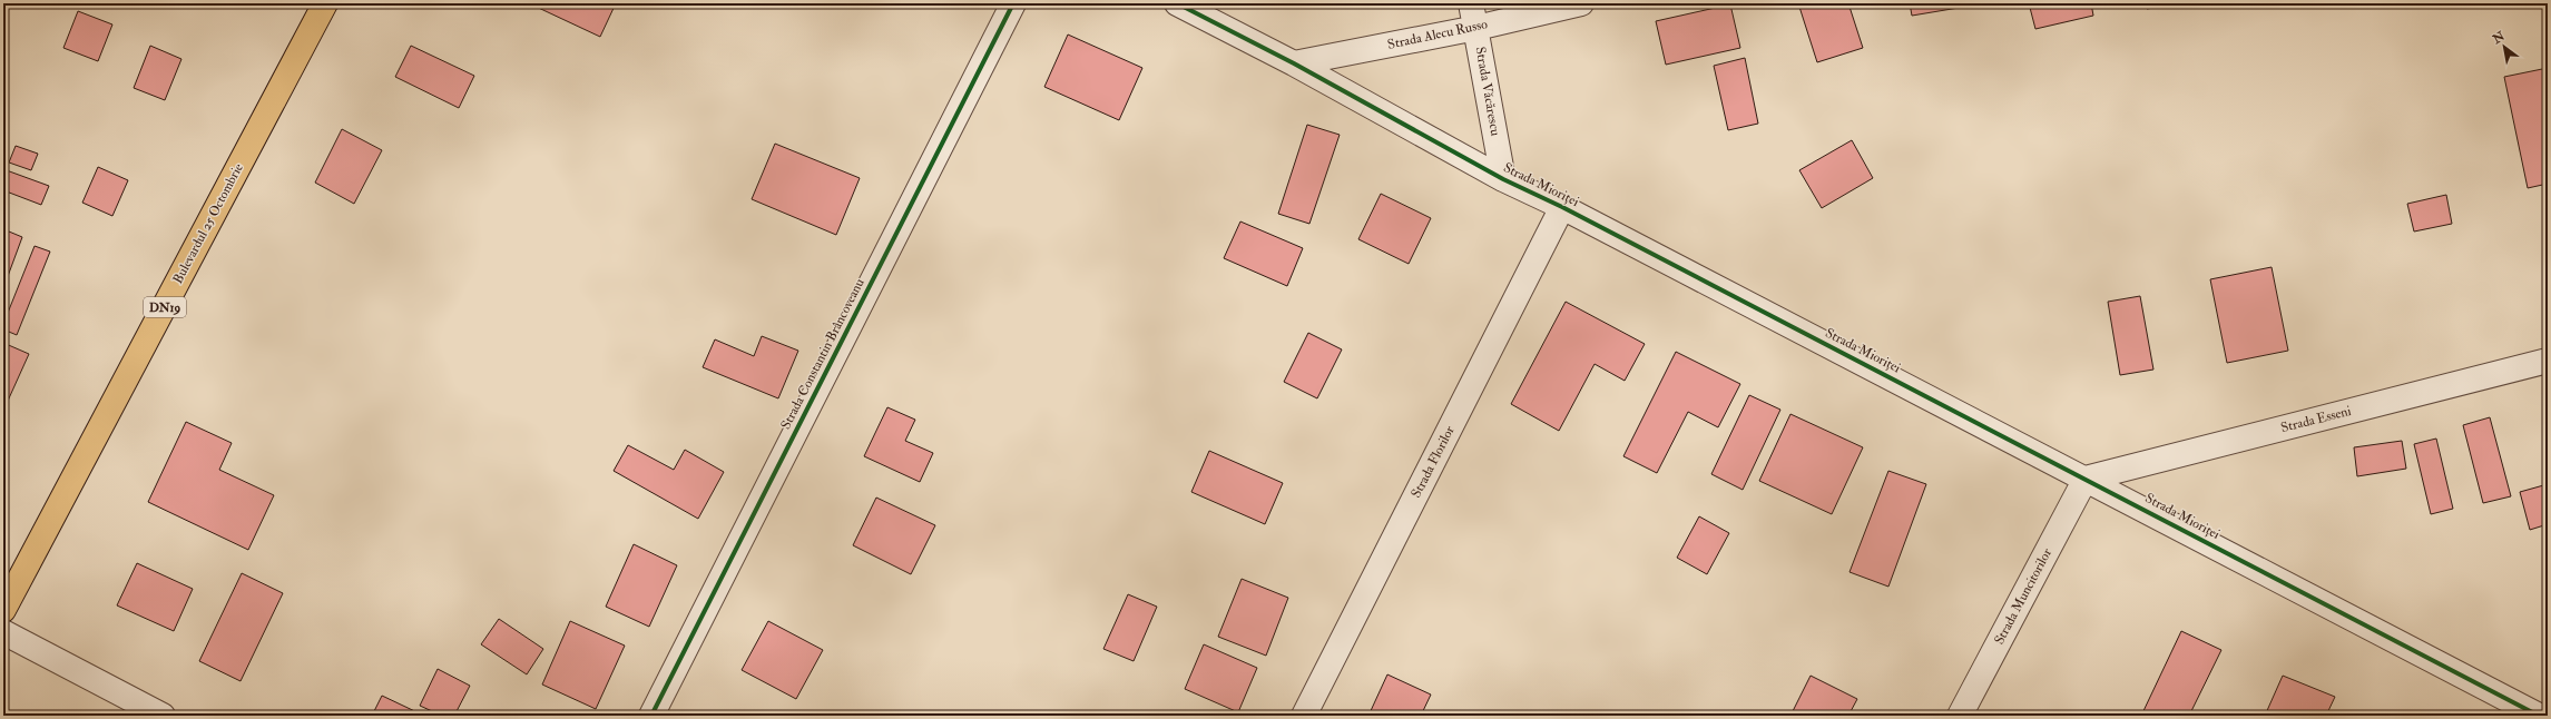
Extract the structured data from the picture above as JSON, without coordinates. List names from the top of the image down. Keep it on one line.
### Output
{"streets":{"main road":["Bulevardul 25 Octombrie","DN19"],"street":["Strada Alecu Russo","Strada Văcărescu","Strada Mioriței","Strada Constantin Brâncoveanu","Strada Esseni","Strada Florilor","Strada Muncitorilor"]},"crossings":[["Strada Alecu Russo","Strada Văcărescu"],["Strada Alecu Russo","Strada Mioriței"],["Strada Văcărescu","Strada Mioriței"],["Strada Mioriței","Strada Esseni"],["Strada Mioriței","Strada Florilor"],["Strada Mioriței","Strada Muncitorilor"],["Strada Esseni","Strada Muncitorilor"]],"north":"top left"}
